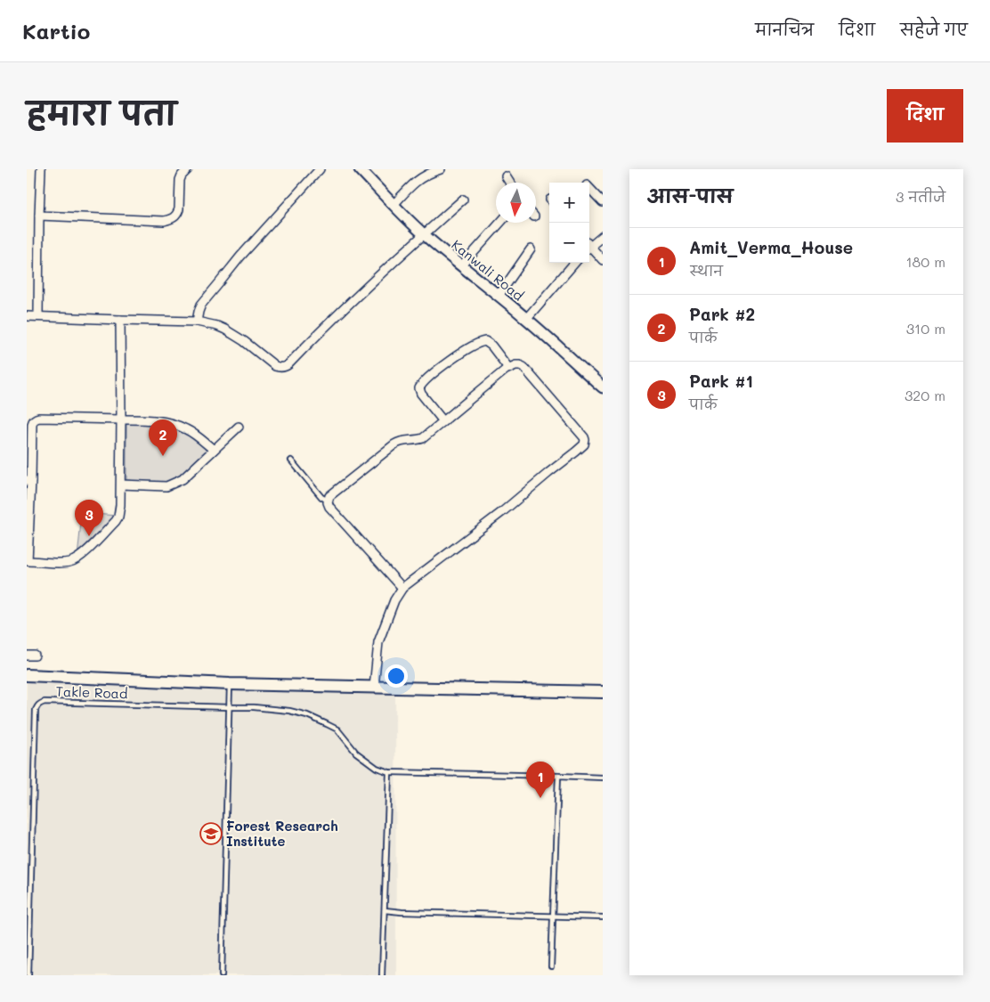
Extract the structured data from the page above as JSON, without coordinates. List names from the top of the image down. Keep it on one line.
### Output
{"streets":{"street":["Kanwali Road"],"lane":["Takle Road"]},"places":{"school or university":["Forest Research Institute"]},"north":"bottom","page":{"header":"Kartio","nav":["मानचित्र","दिशा","सहेजे गए"],"title":"हमारा पता","buttons":"दिशा","heading":["आस-पास","3 नतीजे"],"map_buttons":["+","−"],"list":[{"mark":"1","name":"Amit_Verma_House","note":"स्थान","value":"180 m"},{"mark":"2","name":"Park #2","note":"पार्क","value":"310 m"},{"mark":"3","name":"Park #1","note":"पार्क","value":"320 m"}],"pins":["2","3","1"]}}
